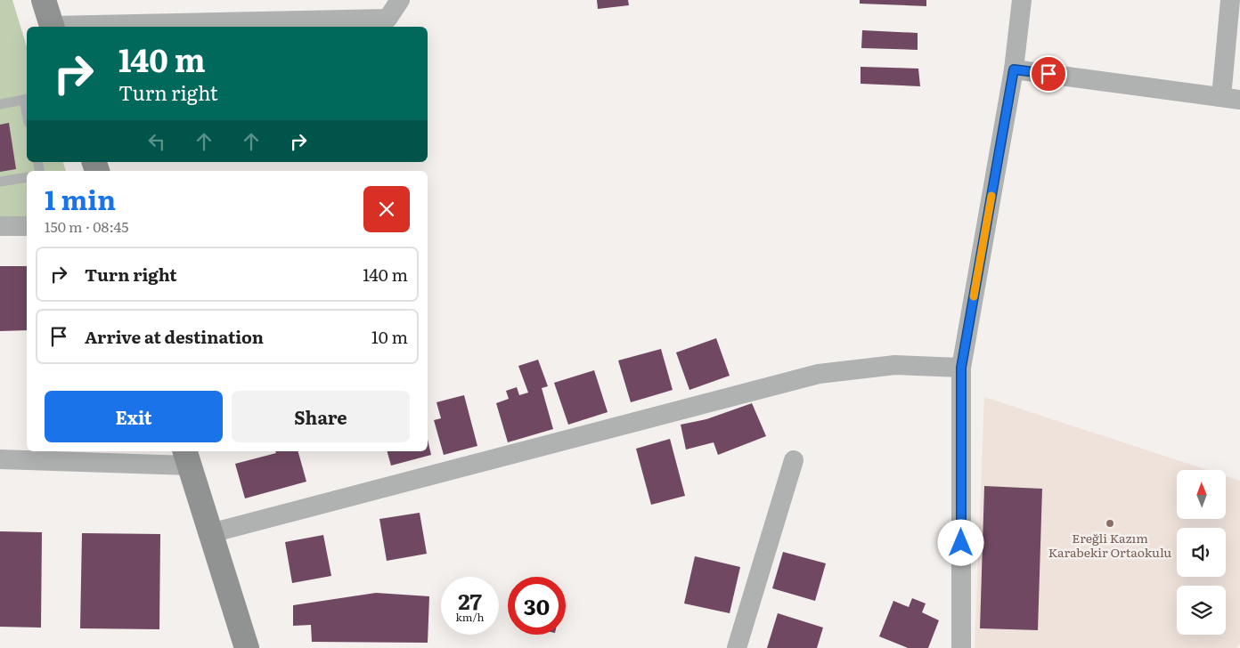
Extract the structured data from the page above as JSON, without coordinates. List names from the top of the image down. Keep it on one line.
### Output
{"places":["Ereğli Kazım Karabekir Ortaokulu"],"north":"top","page":{"turn":["140 m","Turn right"],"heading":["1 min","150 m · 08:45"],"list":[{"name":"Turn right","value":"140 m"},{"name":"Arrive at destination","value":"10 m"}],"buttons":["Exit","Share"],"speed":"27 km/h","limit":"30"}}
